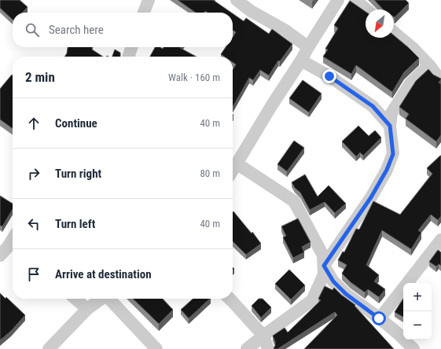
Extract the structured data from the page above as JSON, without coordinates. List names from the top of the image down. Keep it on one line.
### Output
{"north":"bottom left","page":{"search":"Search here","heading":["2 min","Walk · 160 m"],"list":[["Continue","40 m"],["Turn right","80 m"],["Turn left","40 m"],"Arrive at destination"],"map_buttons":["+","−"]}}
